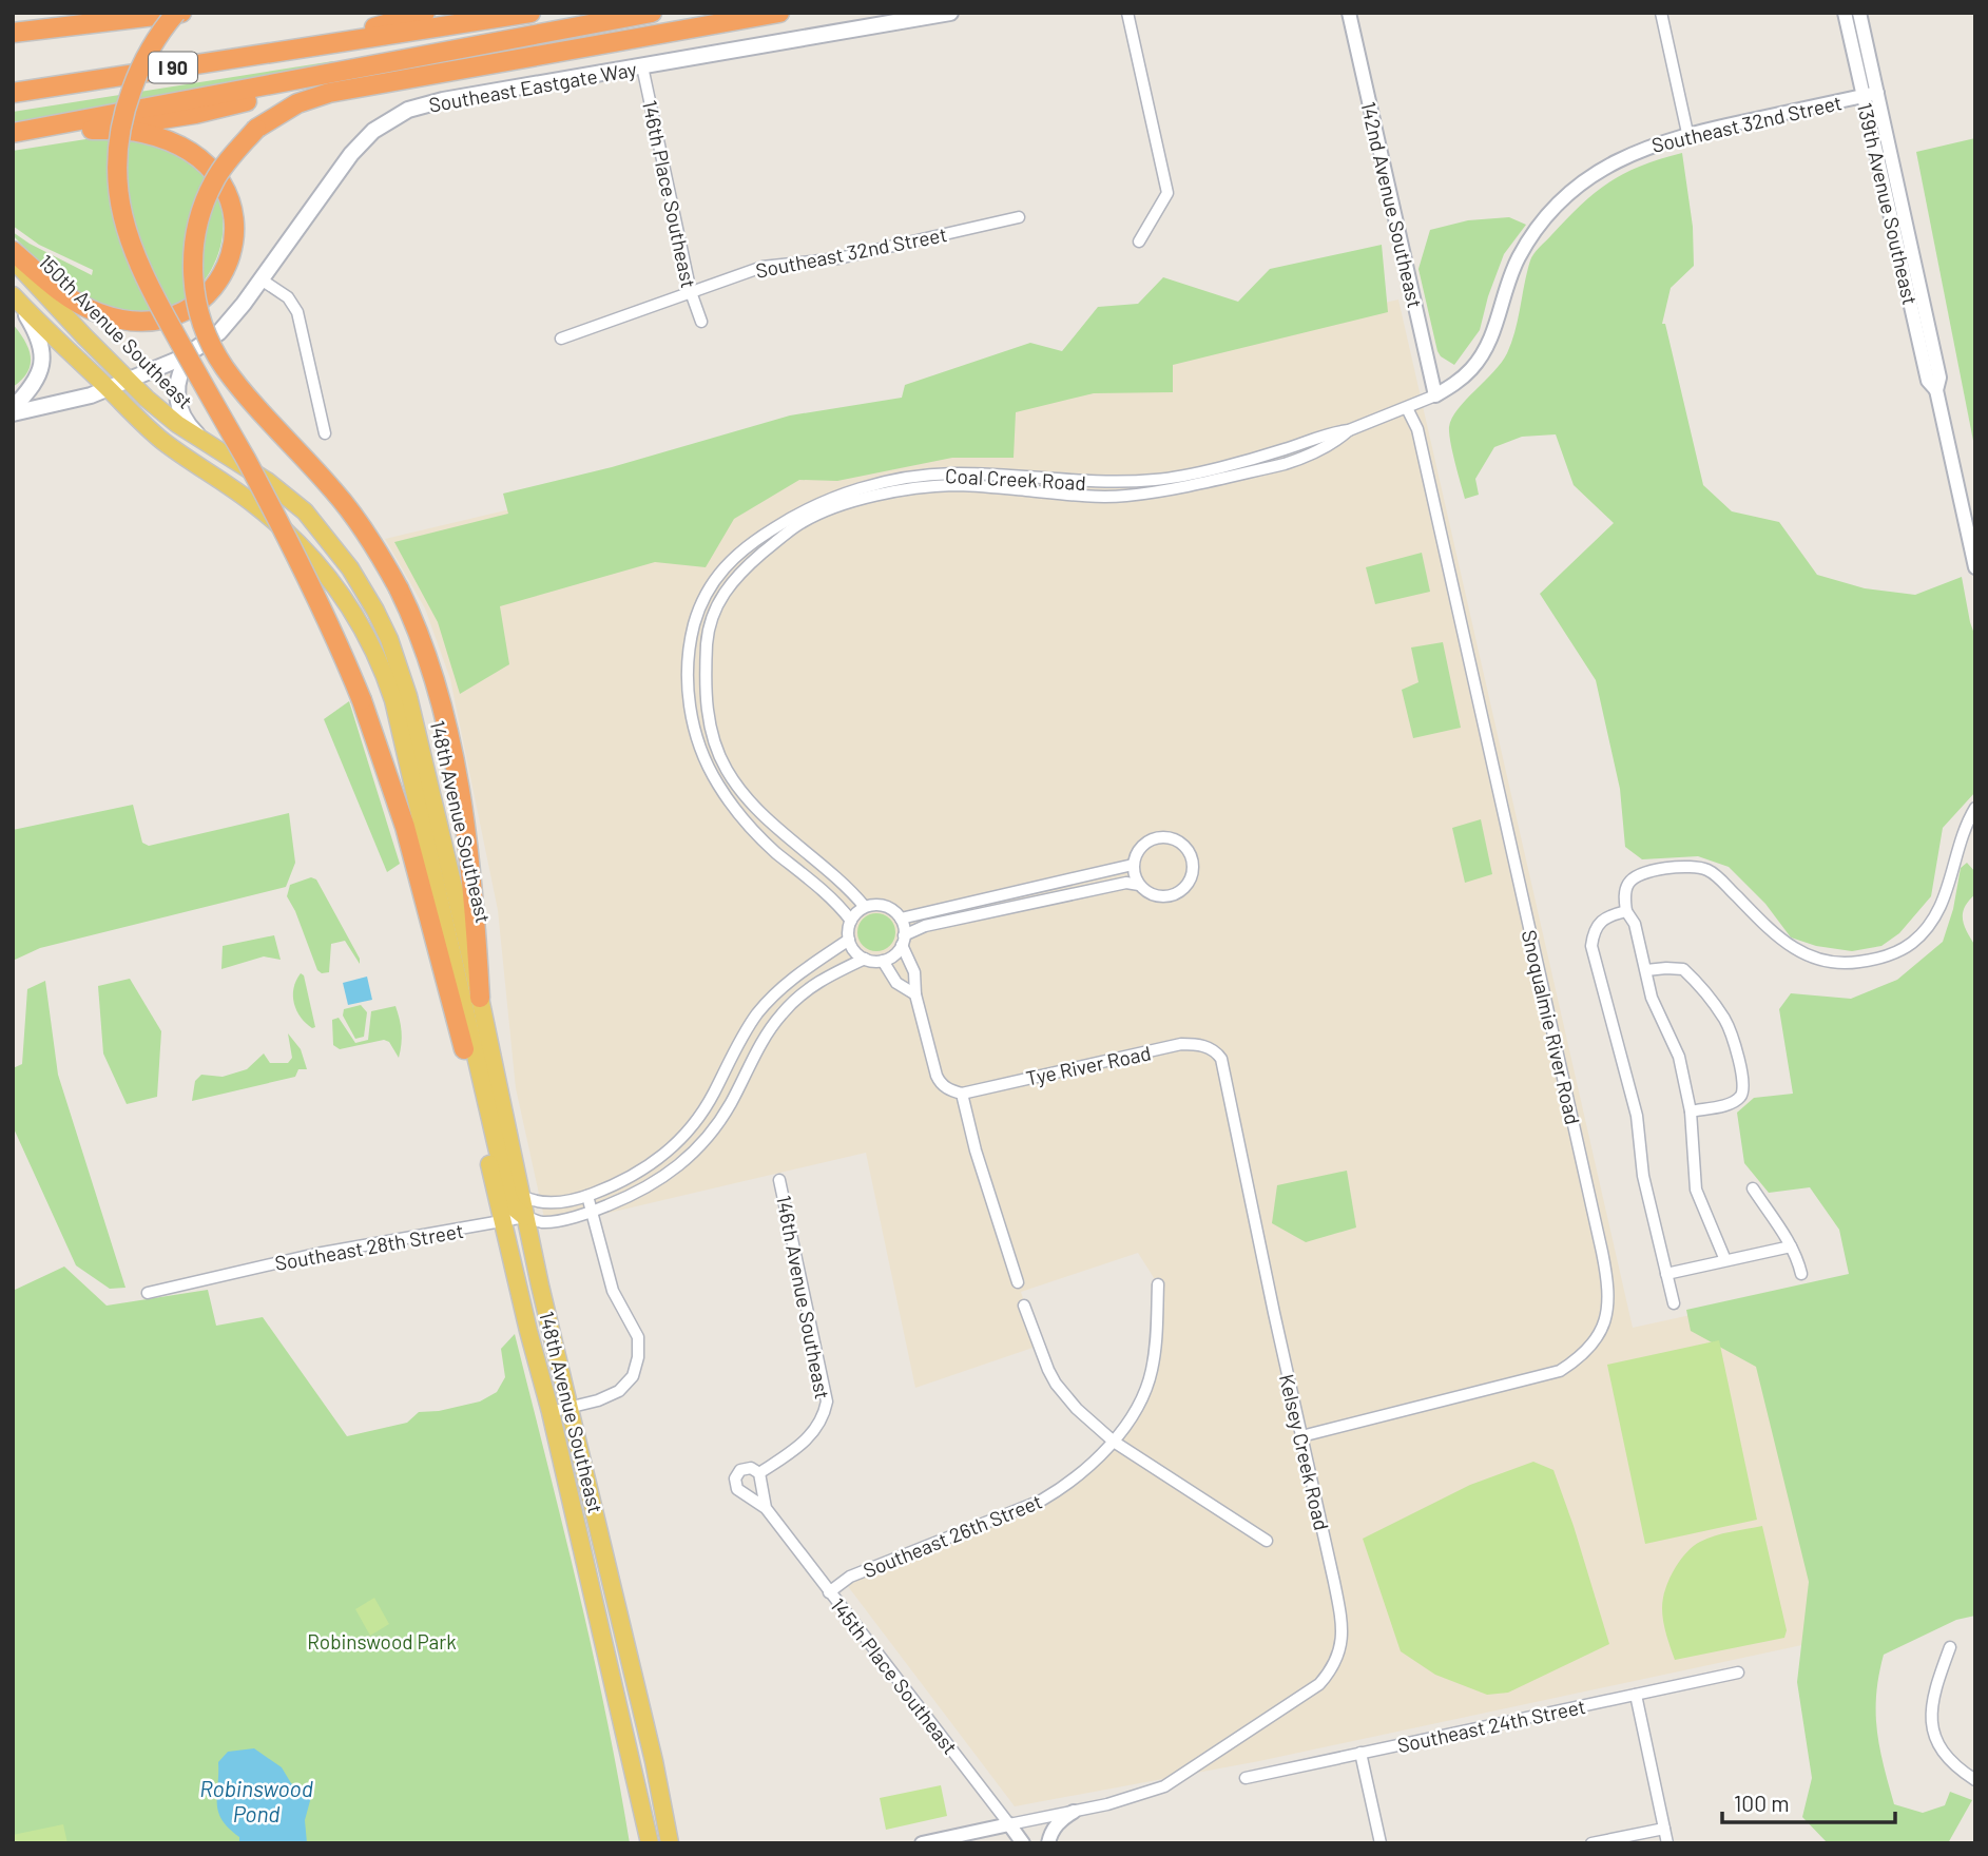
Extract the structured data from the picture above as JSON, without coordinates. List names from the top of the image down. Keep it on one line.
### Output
{"streets":{"highway":["I 90"],"main road":["Southeast Eastgate Way","150th Avenue Southeast","148th Avenue Southeast"],"street":["Southeast 32nd Street","146th Place Southeast","139th Avenue Southeast","142nd Avenue Southeast","Coal Creek Road","Snoqualmie River Road","Tye River Road","Southeast 28th Street","146th Avenue Southeast","Kelsey Creek Road","Southeast 26th Street","145th Place Southeast","Southeast 24th Street"]},"crossings":[["Southeast Eastgate Way","146th Place Southeast"],["Southeast Eastgate Way","150th Avenue Southeast"],["Southeast Eastgate Way","148th Avenue Southeast"],["Southeast 32nd Street","146th Place Southeast"],["Southeast 32nd Street","139th Avenue Southeast"],["Southeast 32nd Street","142nd Avenue Southeast"],["Southeast 32nd Street","Coal Creek Road"],["142nd Avenue Southeast","Coal Creek Road"],["150th Avenue Southeast","148th Avenue Southeast"],["Coal Creek Road","Snoqualmie River Road"],["Coal Creek Road","Southeast 28th Street"],["148th Avenue Southeast","Southeast 28th Street"],["Snoqualmie River Road","Kelsey Creek Road"],["Tye River Road","Kelsey Creek Road"],["146th Avenue Southeast","145th Place Southeast"],["Southeast 26th Street","145th Place Southeast"]],"water":["Robinswood Pond"],"parks":["Robinswood Park"],"scale_bar":"100 m"}
